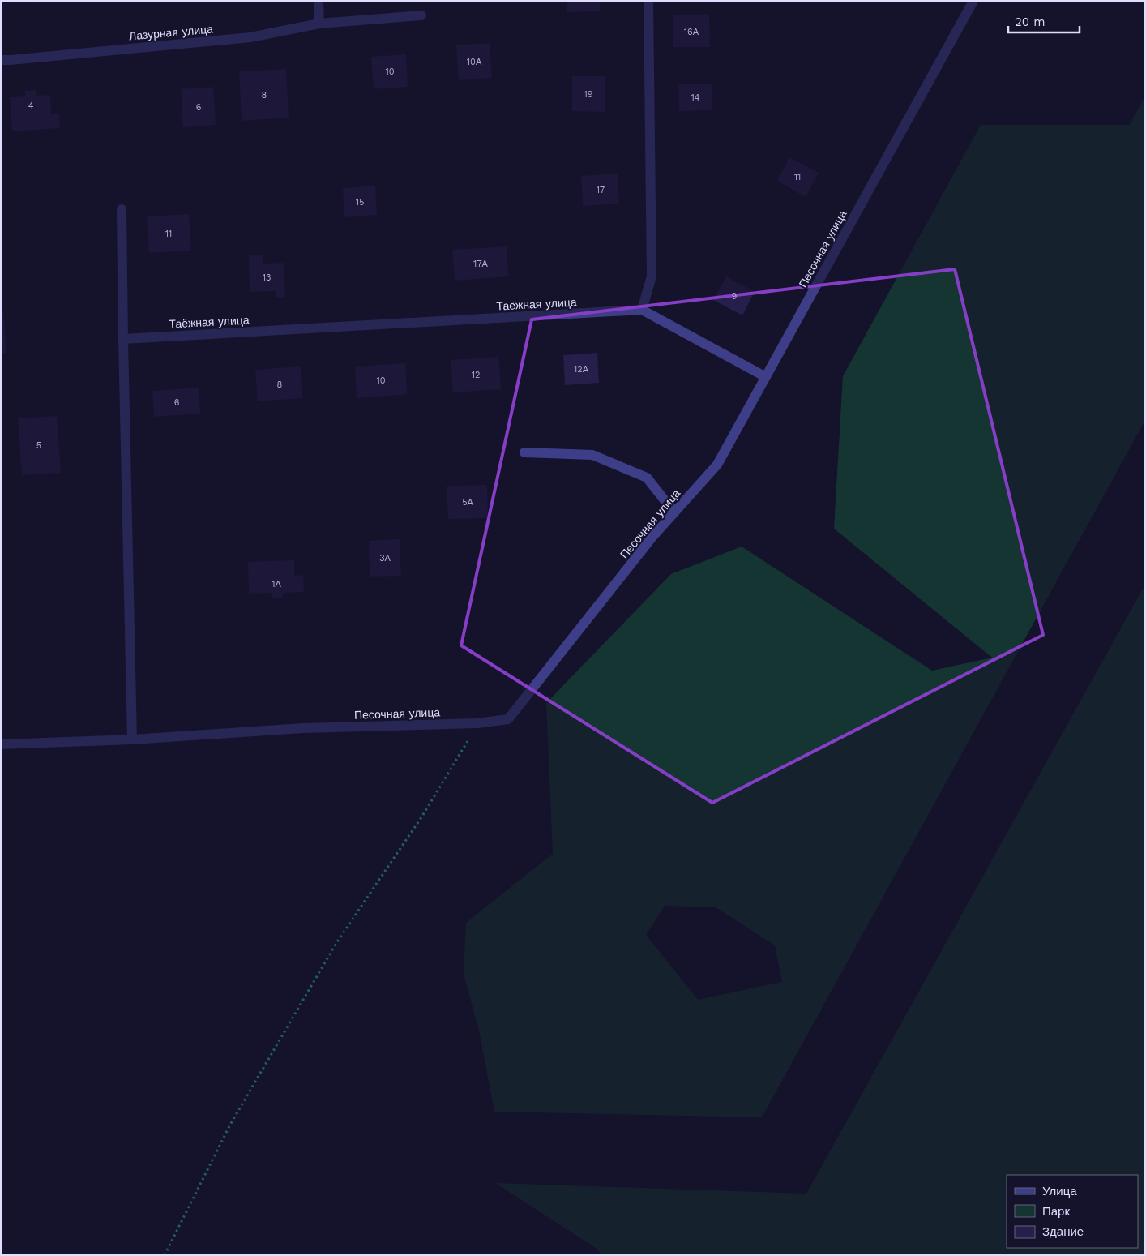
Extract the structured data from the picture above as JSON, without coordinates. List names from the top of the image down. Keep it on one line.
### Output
{"streets":{"street":["Лазурная улица","Песочная улица","Таёжная улица"]},"house_numbers":["16А","10А","10","19","8","14","4","6","11","17","15","11","17А","13","9","12А","12","10","8","6","5","5А","3А","1А"],"legend":["Улица","Парк","Здание"],"scale_bar":"20 m"}
